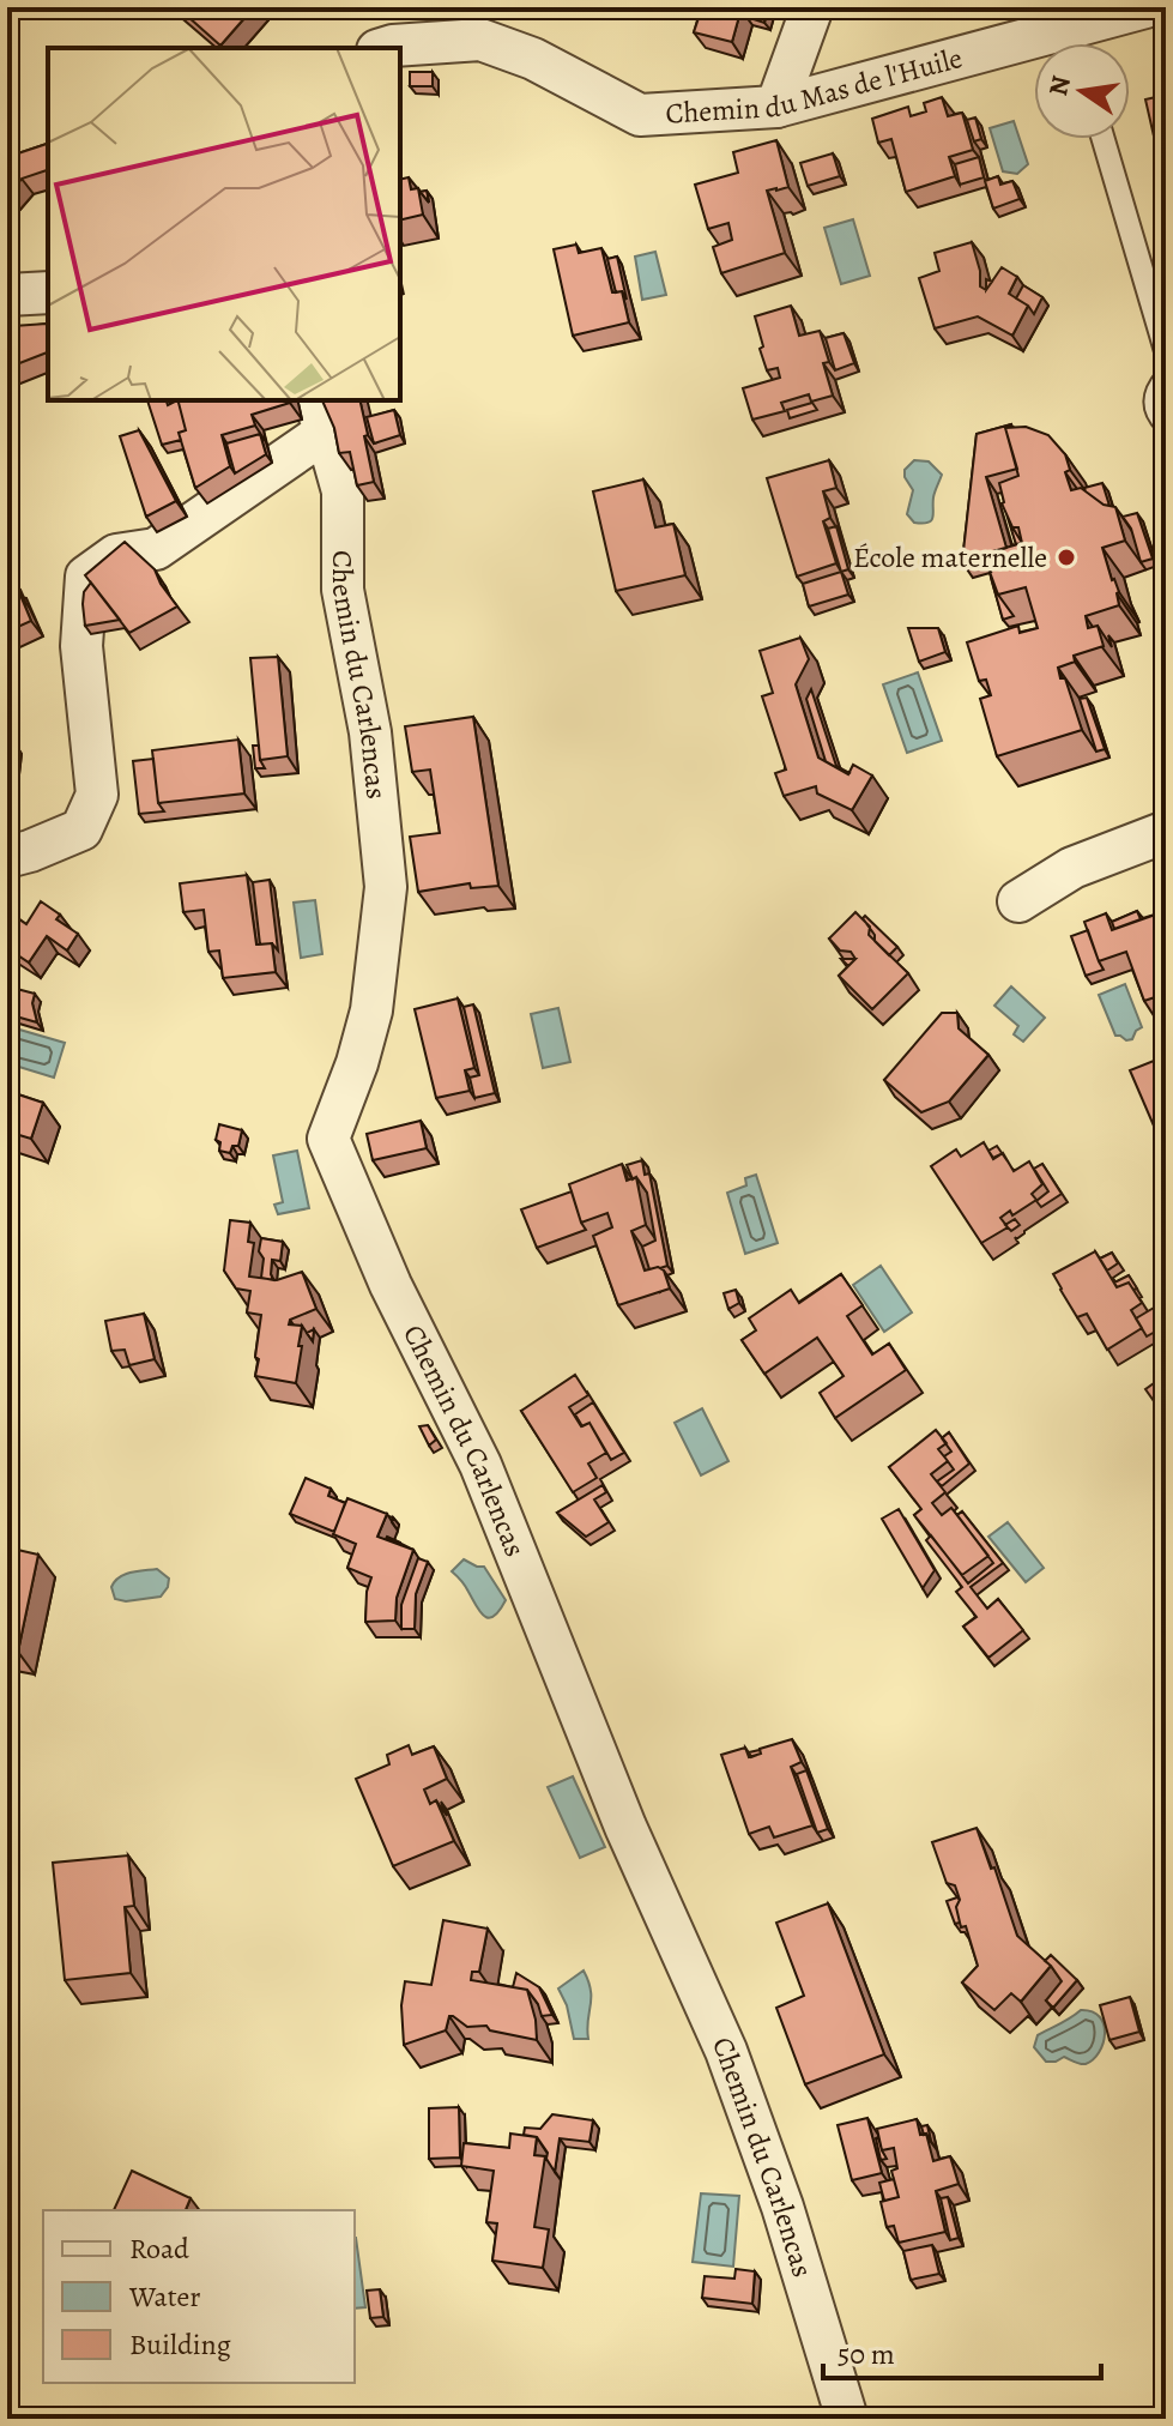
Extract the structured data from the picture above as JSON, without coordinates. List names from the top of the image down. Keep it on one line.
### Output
{"streets":{"street":["Chemin du Mas de l'Huile","Chemin du Carlencas"]},"places":["École maternelle"],"legend":["Road","Water","Building"],"scale_bar":"50 m","north":"left"}
